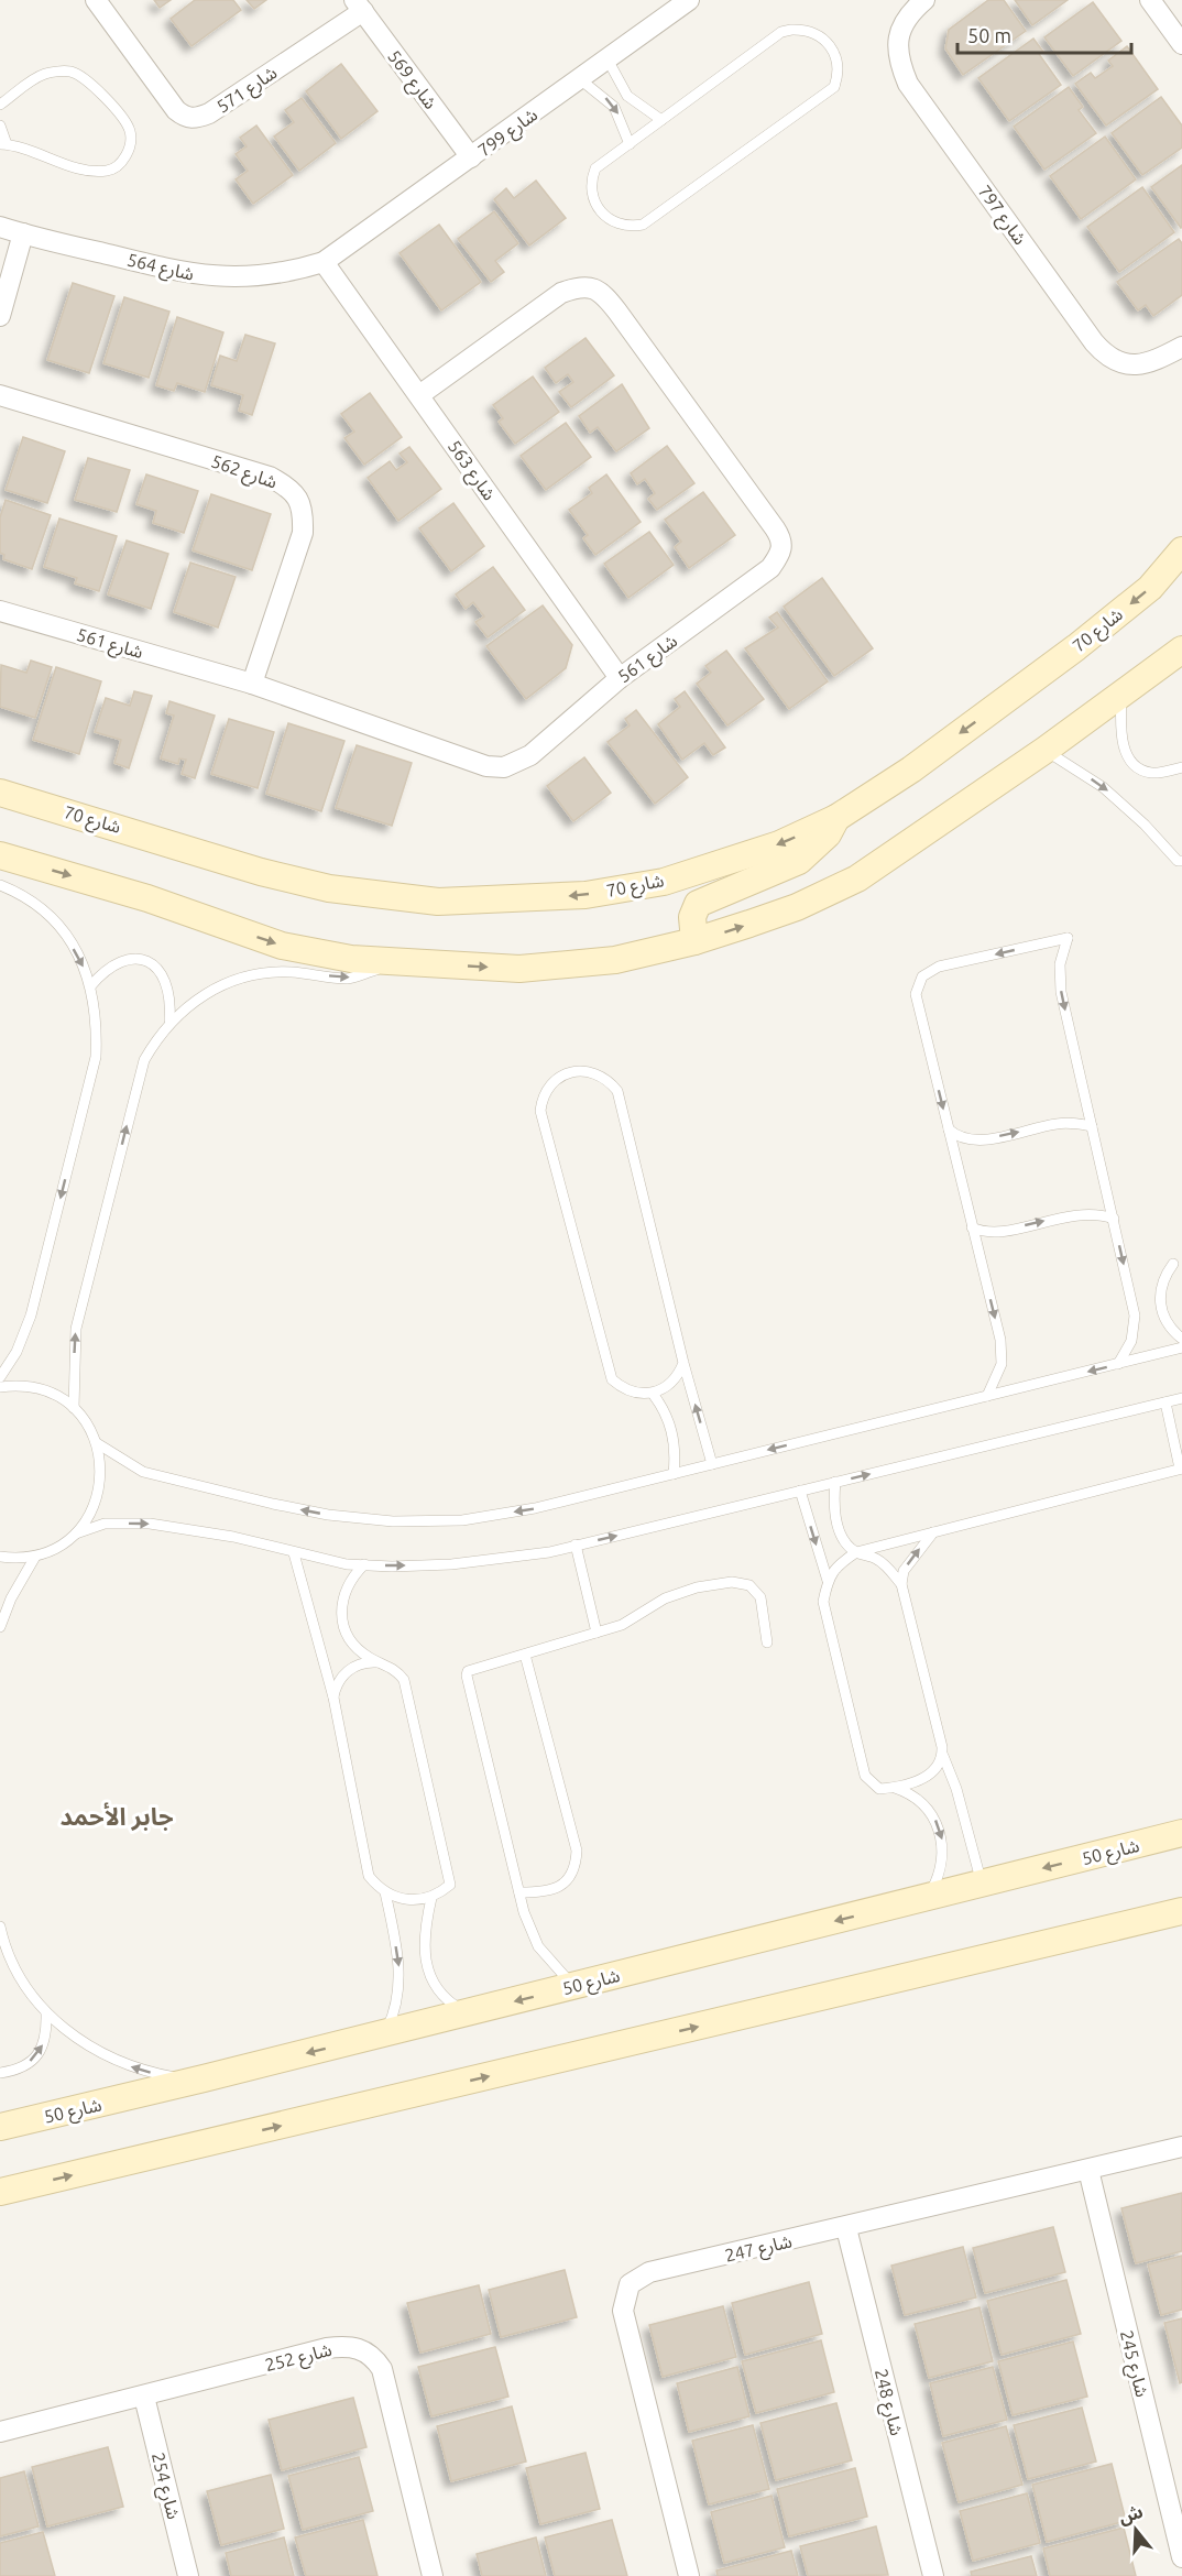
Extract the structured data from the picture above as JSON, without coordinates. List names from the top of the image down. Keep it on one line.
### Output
{"streets":{"main road":["شارع 70","شارع 50"],"street":["شارع 569","شارع 571","شارع 799","شارع 797","شارع 564","شارع 563","شارع 562","شارع 561","شارع 247","شارع 252","شارع 245","شارع 248","شارع 254"]},"crossings":[["شارع 569","شارع 571"],["شارع 569","شارع 799"],["شارع 799","شارع 564"],["شارع 799","شارع 563"],["شارع 564","شارع 563"],["شارع 563","شارع 561"],["شارع 562","شارع 561"],["شارع 247","شارع 245"],["شارع 247","شارع 248"],["شارع 252","شارع 254"]],"districts":["جابر الأحمد"],"scale_bar":"50 m","north":"top"}
